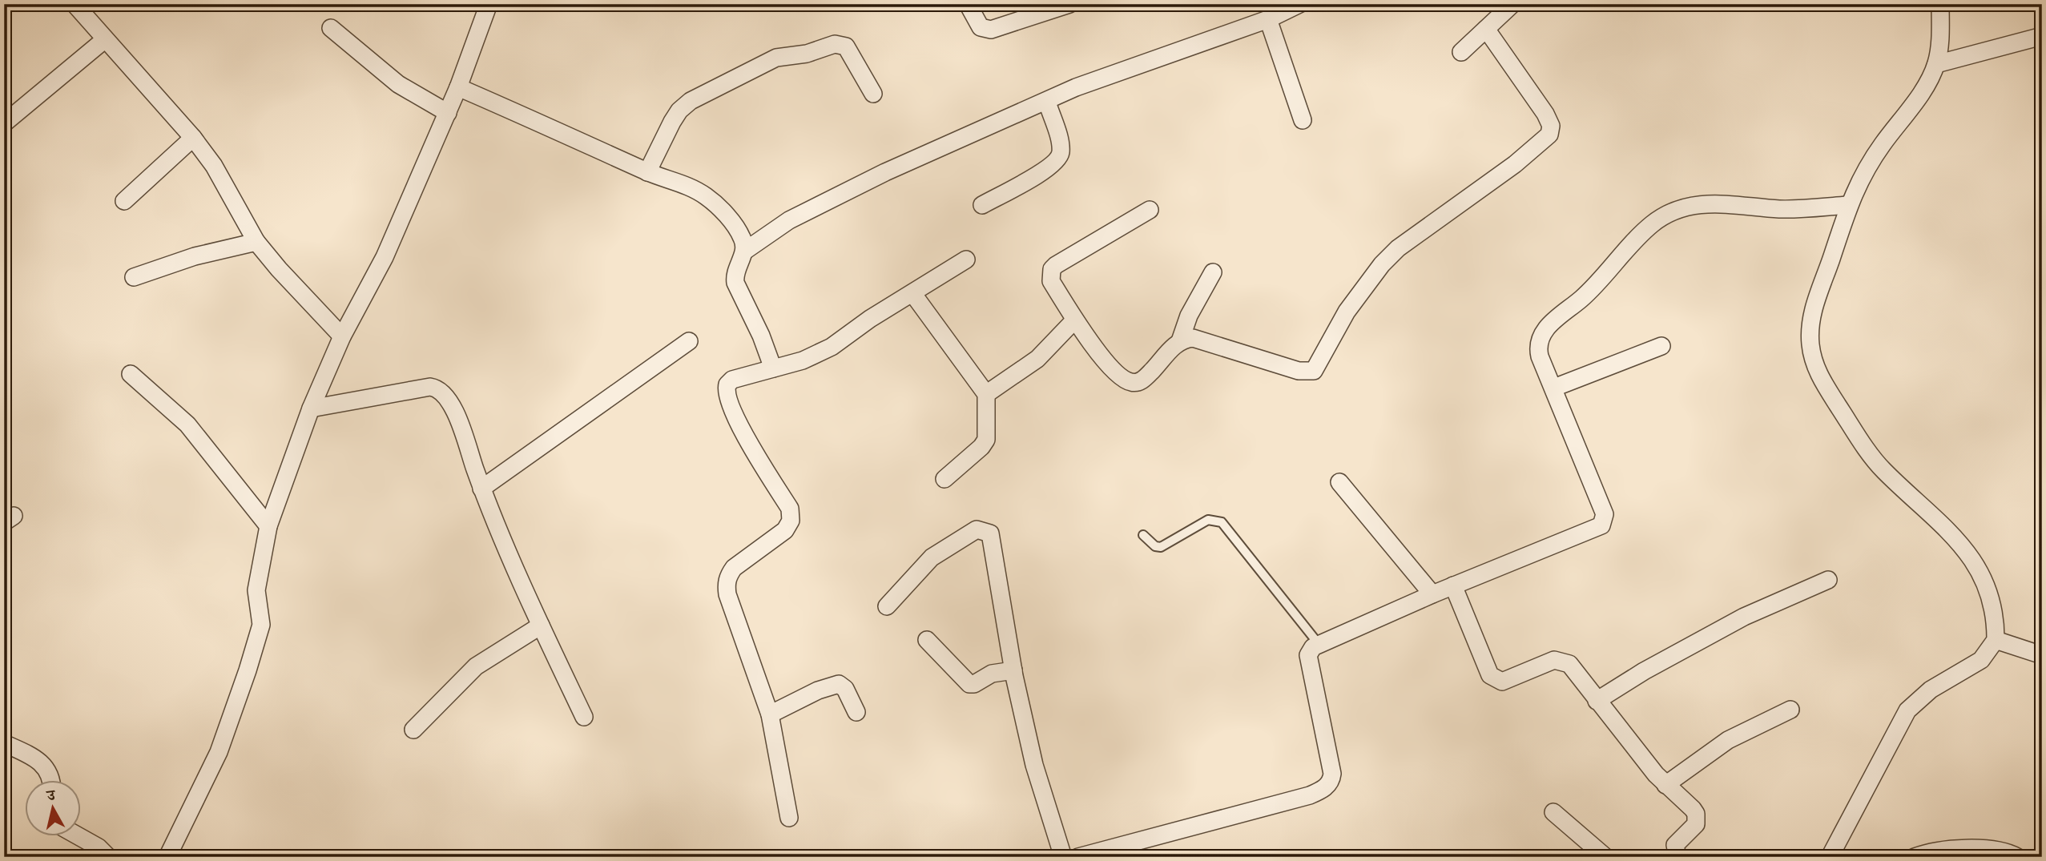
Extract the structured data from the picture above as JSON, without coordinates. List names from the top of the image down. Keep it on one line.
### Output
{"north":"top"}
